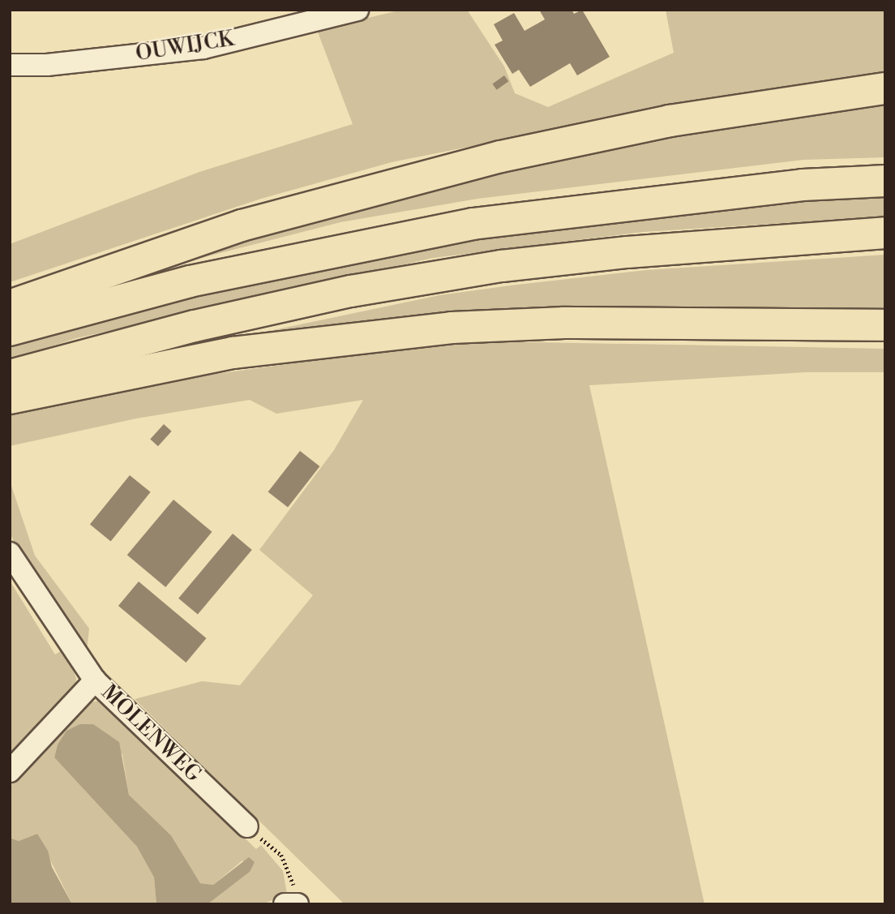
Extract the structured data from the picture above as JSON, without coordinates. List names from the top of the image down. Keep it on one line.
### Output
{"streets":{"street":["OUWIJCK","MOLENWEG"]}}
